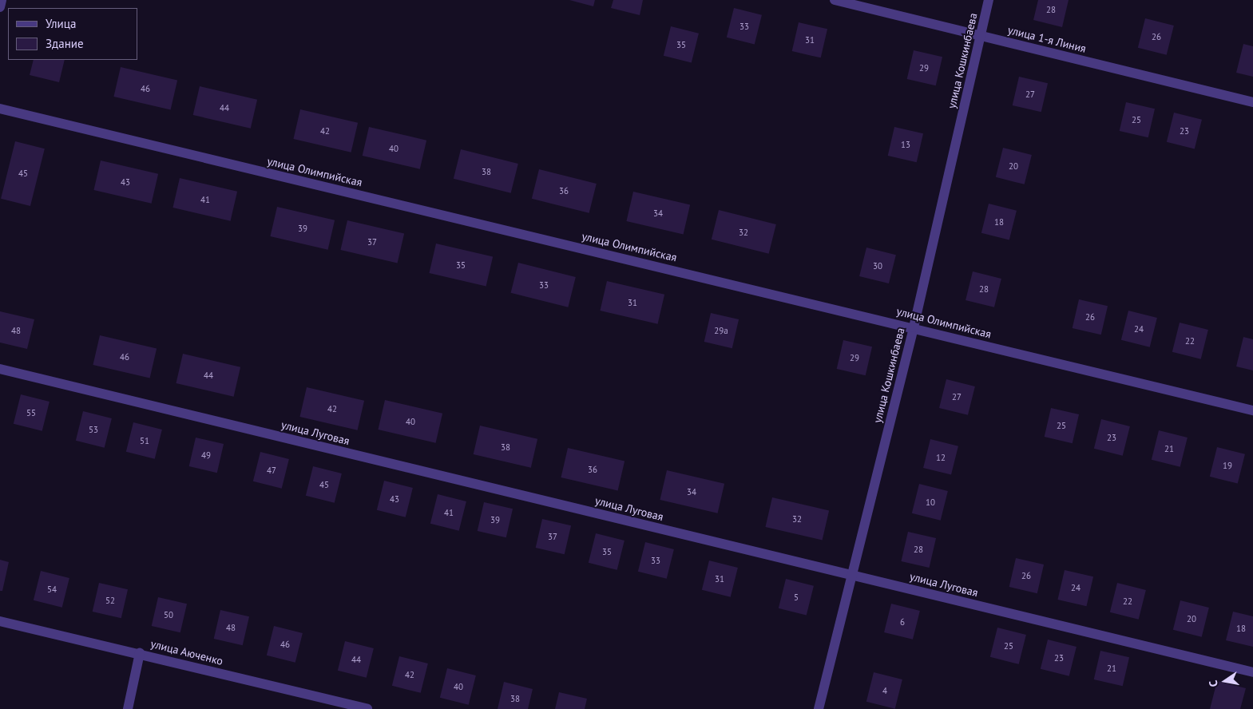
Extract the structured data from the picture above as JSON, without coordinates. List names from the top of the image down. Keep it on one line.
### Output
{"streets":{"street":["улица 1-я Линия","улица Кошкинбаева","улица Олимпийская","улица Луговая","улица Аюченко"]},"crossings":[["улица 1-я Линия","улица Кошкинбаева"],["улица Кошкинбаева","улица Олимпийская"],["улица Кошкинбаева","улица Луговая"]],"house_numbers":["28","33","26","31","35","29","46","27","44","25","42","23","13","40","20","38","45","43","36","41","34","18","39","32","37","35","30","33","28","31","26","24","48","29а","22","46","29","44","27","42","55","40","25","53","23","51","38","21","49","12","19","36","47","45","34","43","10","41","32","39","37","28","35","33","26","31","24","54","5","52","22","50","20","6","48","18","46","25","23","44","21","42","40","4","38"],"legend":["Улица","Здание"],"north":"left"}
